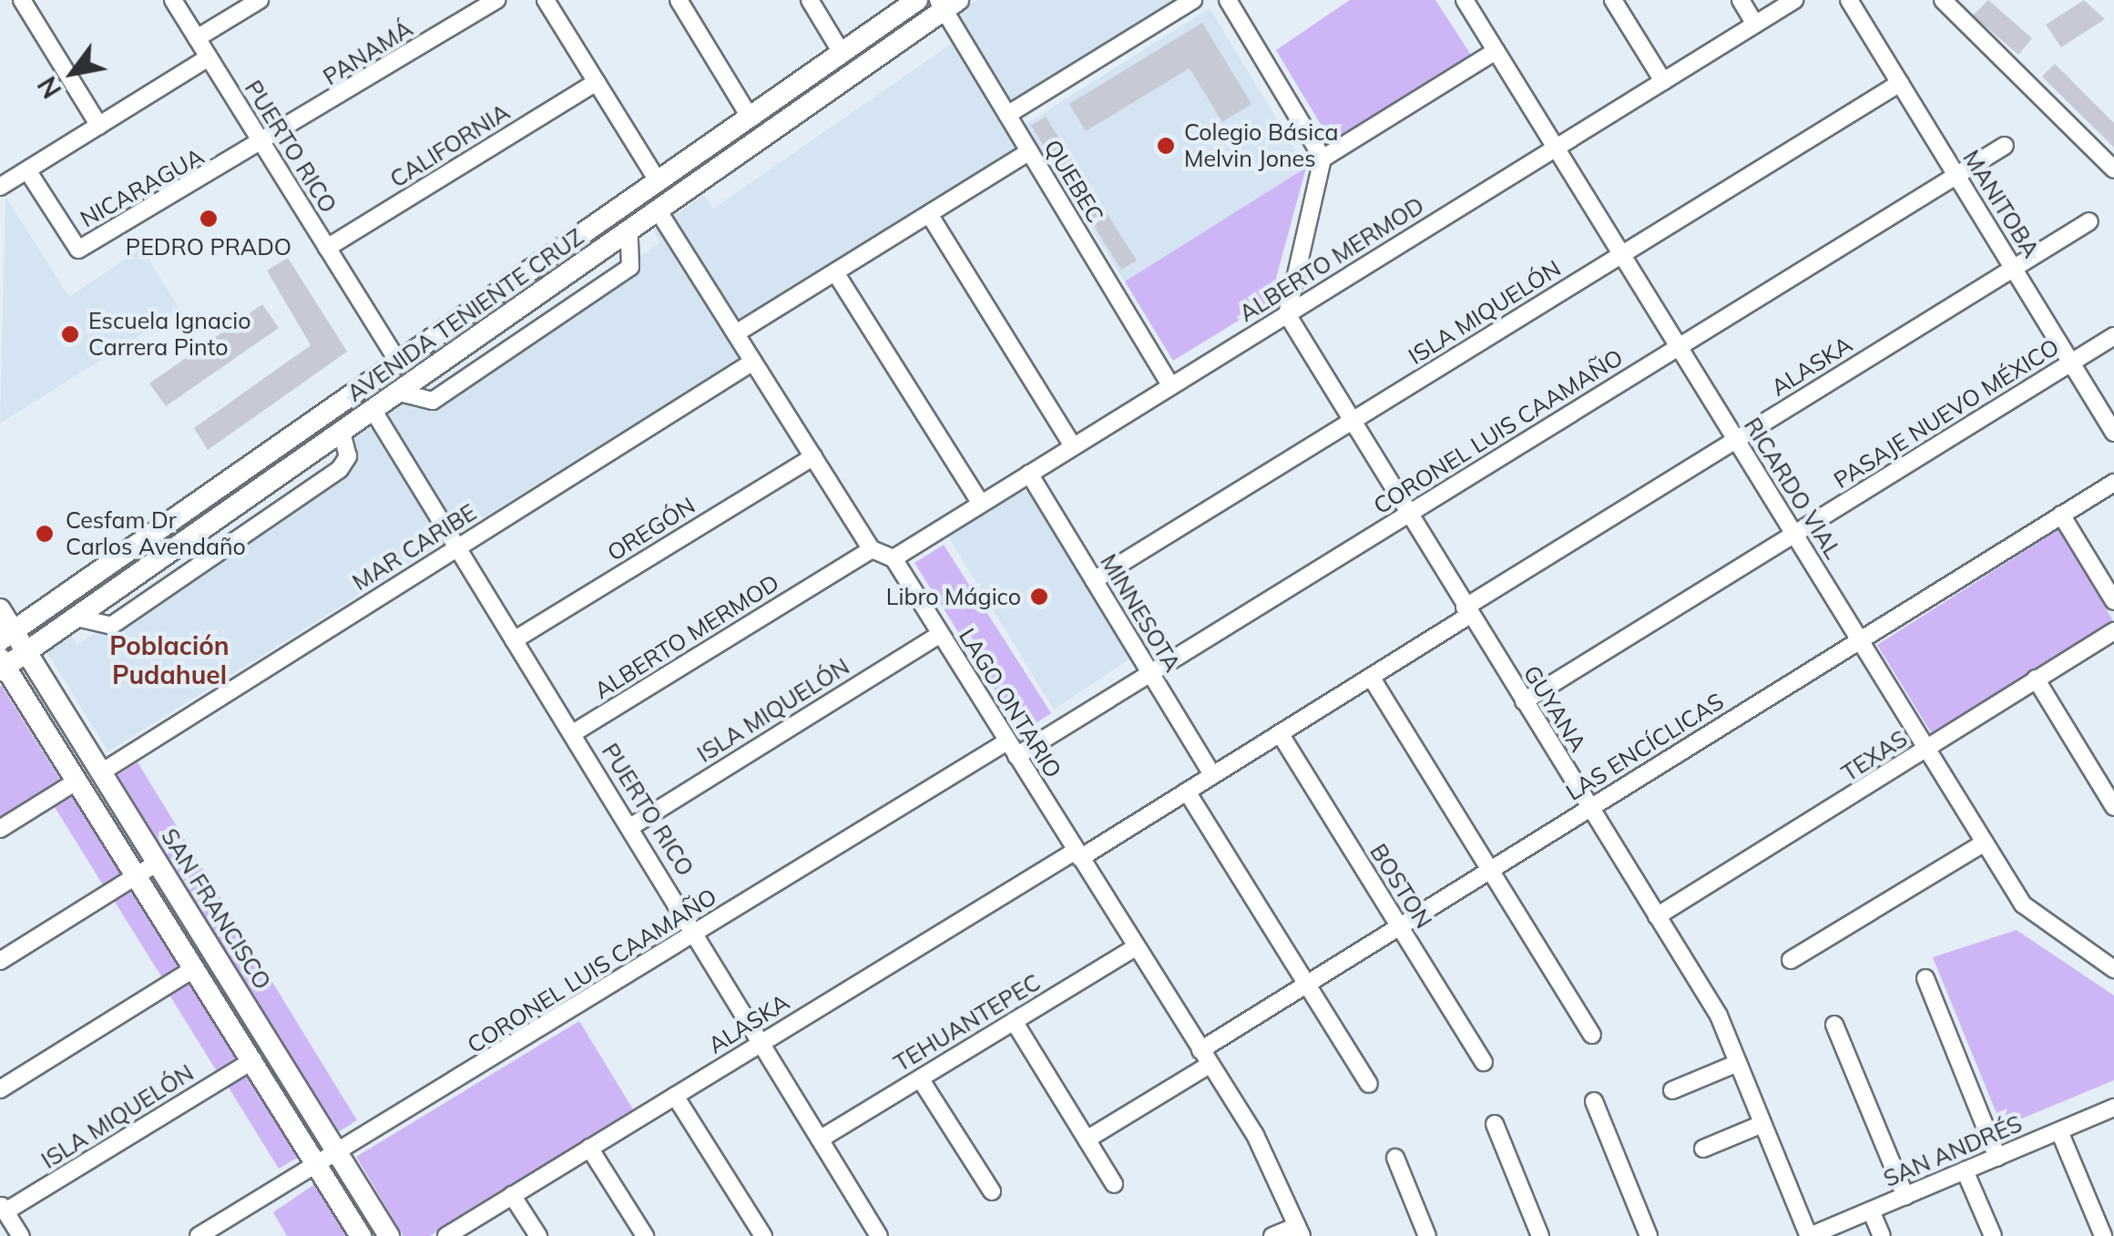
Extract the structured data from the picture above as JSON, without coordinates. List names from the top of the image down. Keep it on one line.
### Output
{"streets":{"main road":["AVENIDA TENIENTE CRUZ","SAN FRANCISCO"],"street":["PANAMÁ","CALIFORNIA","PUERTO RICO","QUEBEC","NICARAGUA","MANITOBA","ALBERTO MERMOD","ISLA MIQUELÓN","ALASKA","PASAJE NUEVO MÉXICO","CORONEL LUIS CAAMAÑO","RICARDO VIAL","OREGÓN","MAR CARIBE","MINNESOTA","LAGO ONTARIO","GUYANA","LAS ENCÍCLICAS","TEXAS","BOSTON","TEHUANTEPEC","SAN ANDRÉS"]},"crossings":[["PANAMÁ","PUERTO RICO"],["PANAMÁ","NICARAGUA"],["CALIFORNIA","PUERTO RICO"],["PUERTO RICO","NICARAGUA"],["PUERTO RICO","ALBERTO MERMOD"],["PUERTO RICO","ISLA MIQUELÓN"],["PUERTO RICO","AVENIDA TENIENTE CRUZ"],["PUERTO RICO","ALASKA"],["PUERTO RICO","CORONEL LUIS CAAMAÑO"],["PUERTO RICO","OREGÓN"],["PUERTO RICO","MAR CARIBE"],["PUERTO RICO","TEHUANTEPEC"],["QUEBEC","ALBERTO MERMOD"],["QUEBEC","AVENIDA TENIENTE CRUZ"],["MANITOBA","ISLA MIQUELÓN"],["MANITOBA","ALASKA"],["MANITOBA","PASAJE NUEVO MÉXICO"],["MANITOBA","CORONEL LUIS CAAMAÑO"],["ALBERTO MERMOD","RICARDO VIAL"],["ALBERTO MERMOD","MINNESOTA"],["ALBERTO MERMOD","LAGO ONTARIO"],["ALBERTO MERMOD","GUYANA"],["ISLA MIQUELÓN","RICARDO VIAL"],["ISLA MIQUELÓN","MINNESOTA"],["ISLA MIQUELÓN","LAGO ONTARIO"],["ISLA MIQUELÓN","GUYANA"],["AVENIDA TENIENTE CRUZ","SAN FRANCISCO"],["ALASKA","RICARDO VIAL"],["ALASKA","MINNESOTA"],["ALASKA","LAGO ONTARIO"],["ALASKA","GUYANA"],["ALASKA","BOSTON"],["PASAJE NUEVO MÉXICO","RICARDO VIAL"],["PASAJE NUEVO MÉXICO","GUYANA"],["CORONEL LUIS CAAMAÑO","RICARDO VIAL"],["CORONEL LUIS CAAMAÑO","MINNESOTA"],["CORONEL LUIS CAAMAÑO","LAGO ONTARIO"],["CORONEL LUIS CAAMAÑO","GUYANA"],["CORONEL LUIS CAAMAÑO","SAN FRANCISCO"],["RICARDO VIAL","LAS ENCÍCLICAS"],["RICARDO VIAL","TEXAS"],["MAR CARIBE","SAN FRANCISCO"],["LAGO ONTARIO","LAS ENCÍCLICAS"],["LAGO ONTARIO","TEHUANTEPEC"],["GUYANA","LAS ENCÍCLICAS"],["GUYANA","TEXAS"],["GUYANA","SAN ANDRÉS"],["LAS ENCÍCLICAS","BOSTON"]],"districts":["Población Pudahuel"],"places":["Colegio Básica Melvin Jones","PEDRO PRADO","Escuela Ignacio Carrera Pinto","Cesfam Dr Carlos Avendaño","Libro Mágico"],"north":"bottom left"}
